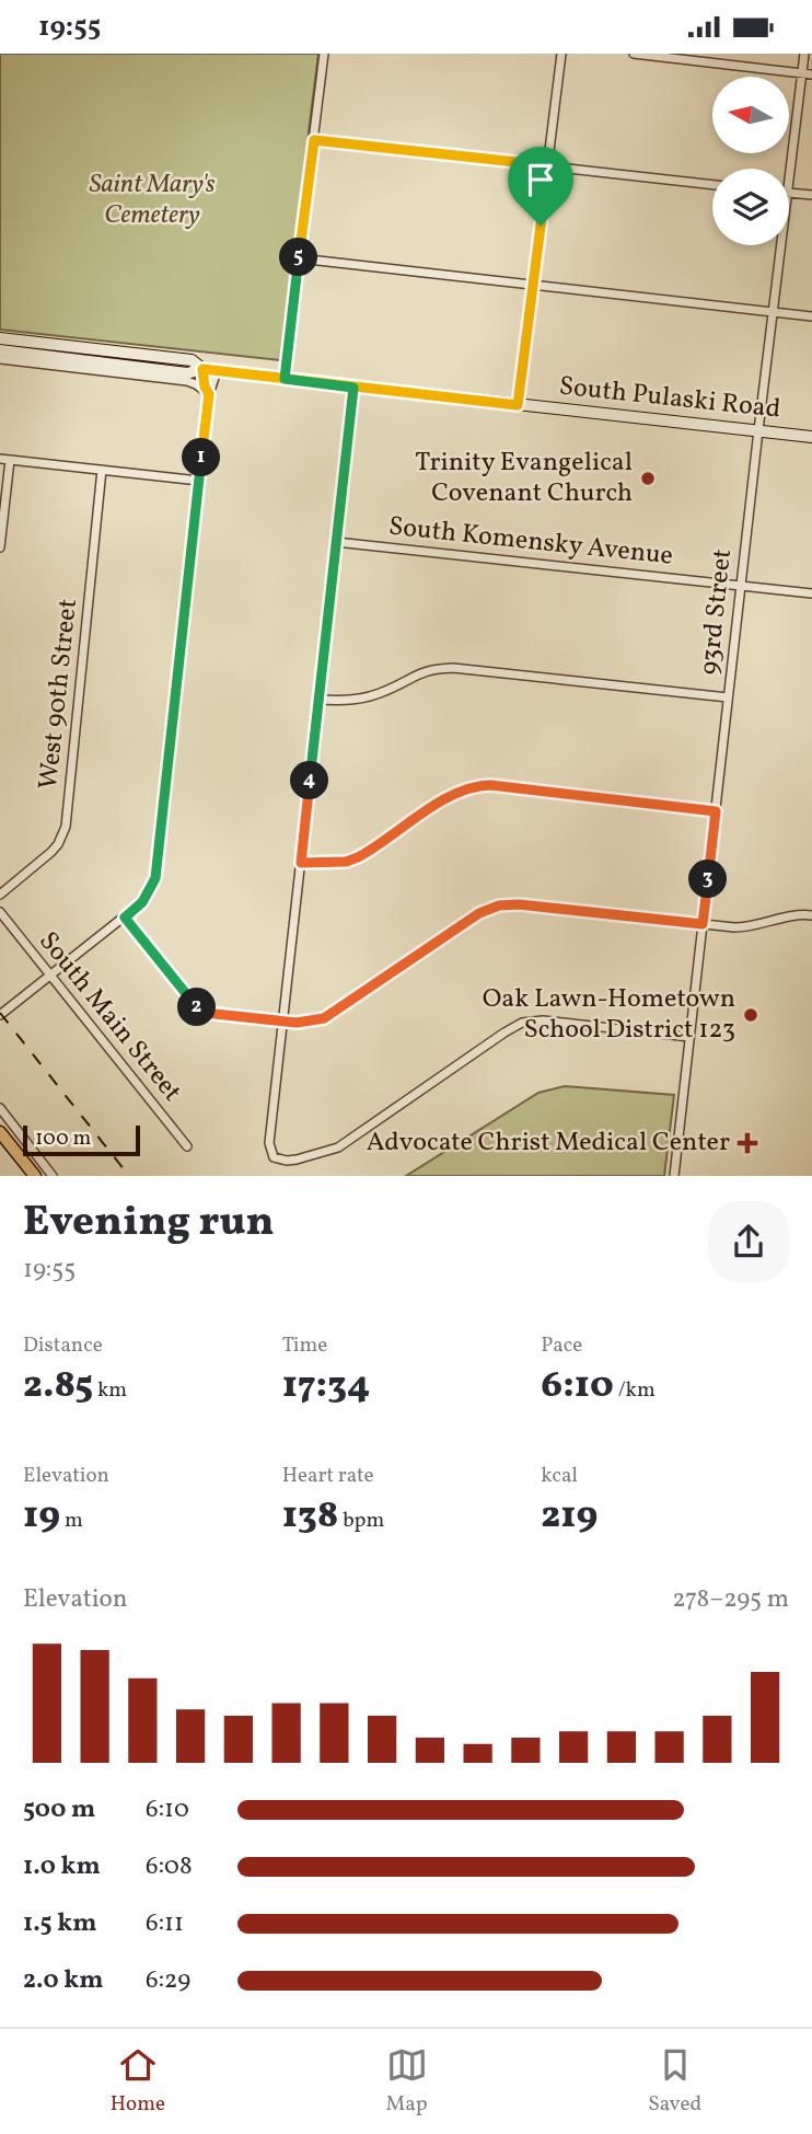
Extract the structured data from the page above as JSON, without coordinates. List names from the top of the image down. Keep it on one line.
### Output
{"streets":{"main road":["South Pulaski Road"],"street":["South Komensky Avenue","93rd Street","West 90th Street","South Main Street"]},"crossings":[["South Pulaski Road","93rd Street"],["South Komensky Avenue","93rd Street"]],"parks":["Saint Mary's Cemetery"],"places":{"other":["Trinity Evangelical Covenant Church","Oak Lawn-Hometown School District 123"],"health":["Advocate Christ Medical Center"]},"scale_bar":"100 m","north":"left","page":{"status":"19:55","pins":["5","1","4","3","2"],"scale":"100 m","heading":["Evening run","19:55"],"stats":[["Distance","2.85 km"],["Time","17:34"],["Pace","6:10 /km"],["Elevation","19 m"],["Heart rate","138 bpm"],["kcal","219"]],"chart":["Elevation","278–295 m"],"list":[{"name":"500 m","note":"6:10"},{"name":"1.0 km","note":"6:08"},{"name":"1.5 km","note":"6:11"},{"name":"2.0 km","note":"6:29"}],"tabs":["Home","Map","Saved"]}}
